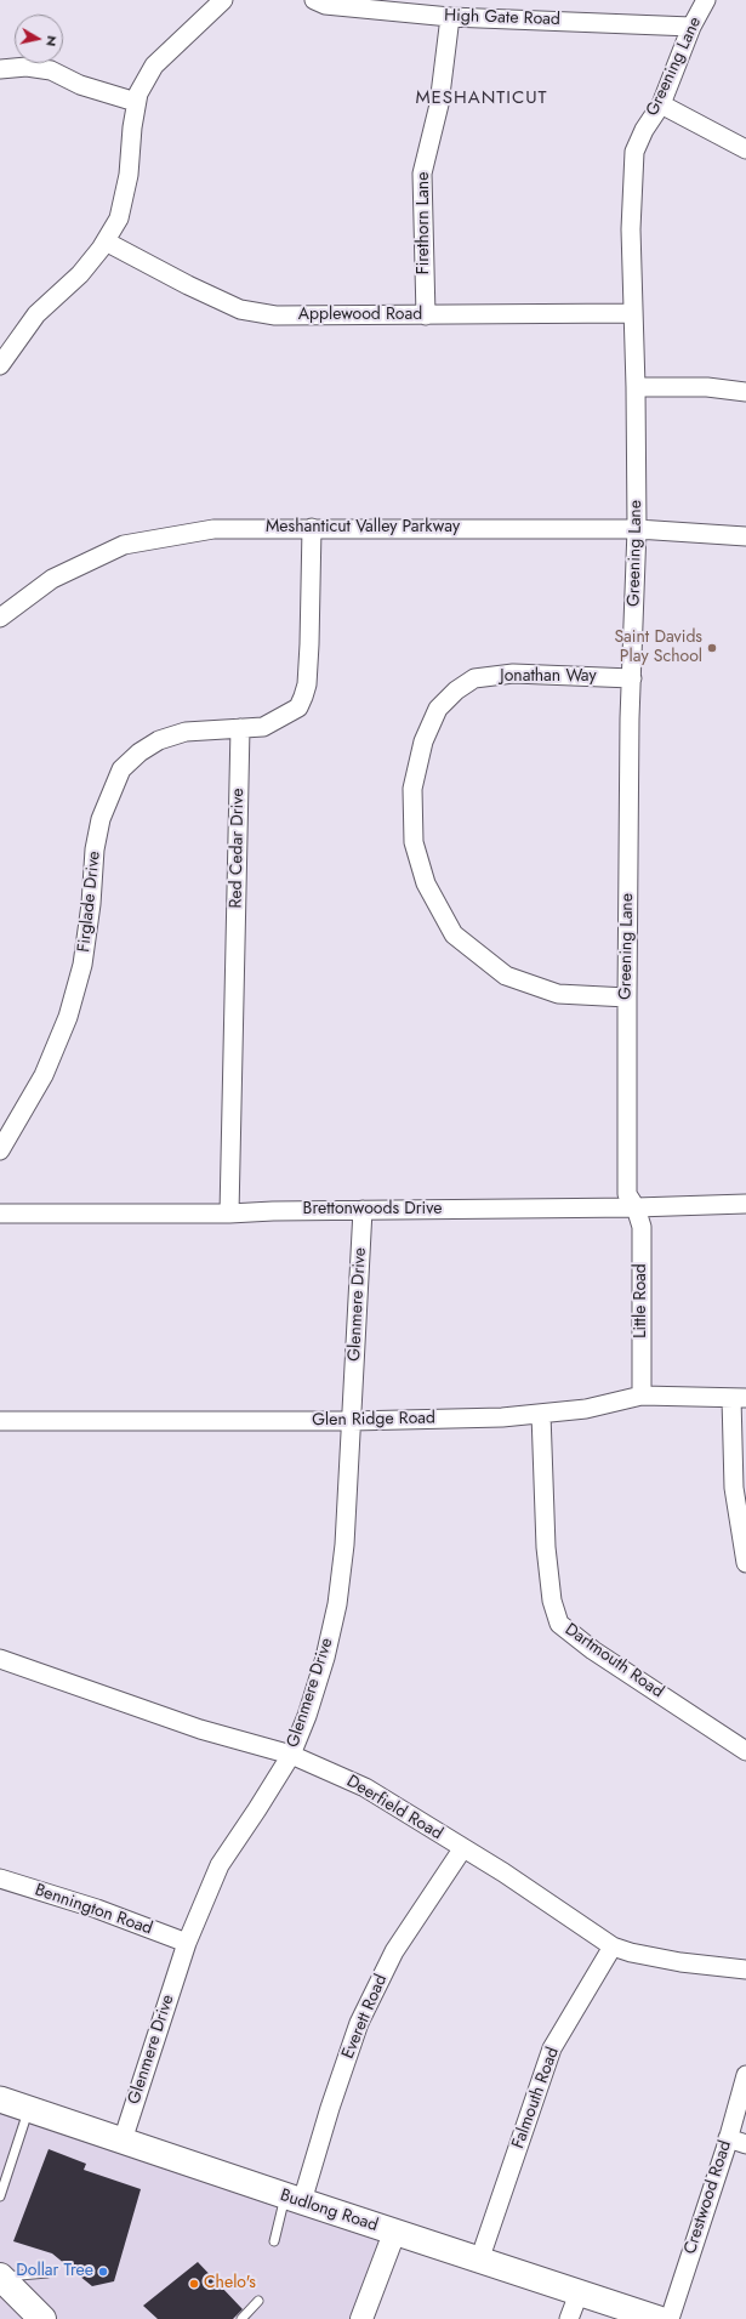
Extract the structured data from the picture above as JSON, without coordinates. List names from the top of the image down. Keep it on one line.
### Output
{"streets":{"main road":["Budlong Road"],"street":["High Gate Road","Greening Lane","Firethorn Lane","Applewood Road","Meshanticut Valley Parkway","Jonathan Way","Red Cedar Drive","Firglade Drive","Brettonwoods Drive","Little Road","Glenmere Drive","Glen Ridge Road","Dartmouth Road","Deerfield Road","Bennington Road","Everett Road","Falmouth Road","Crestwood Road"]},"crossings":[["High Gate Road","Greening Lane"],["High Gate Road","Firethorn Lane"],["Greening Lane","Applewood Road"],["Greening Lane","Meshanticut Valley Parkway"],["Greening Lane","Jonathan Way"],["Greening Lane","Brettonwoods Drive"],["Greening Lane","Little Road"],["Firethorn Lane","Applewood Road"],["Red Cedar Drive","Firglade Drive"],["Red Cedar Drive","Brettonwoods Drive"],["Brettonwoods Drive","Little Road"],["Brettonwoods Drive","Glenmere Drive"],["Little Road","Glen Ridge Road"],["Glenmere Drive","Glen Ridge Road"],["Glenmere Drive","Deerfield Road"],["Glenmere Drive","Bennington Road"],["Glenmere Drive","Budlong Road"],["Glen Ridge Road","Dartmouth Road"],["Deerfield Road","Everett Road"],["Deerfield Road","Falmouth Road"],["Everett Road","Budlong Road"],["Falmouth Road","Budlong Road"]],"districts":["MESHANTICUT"],"places":["Saint Davids Play School","Dollar Tree","Chelo's"],"north":"right"}
